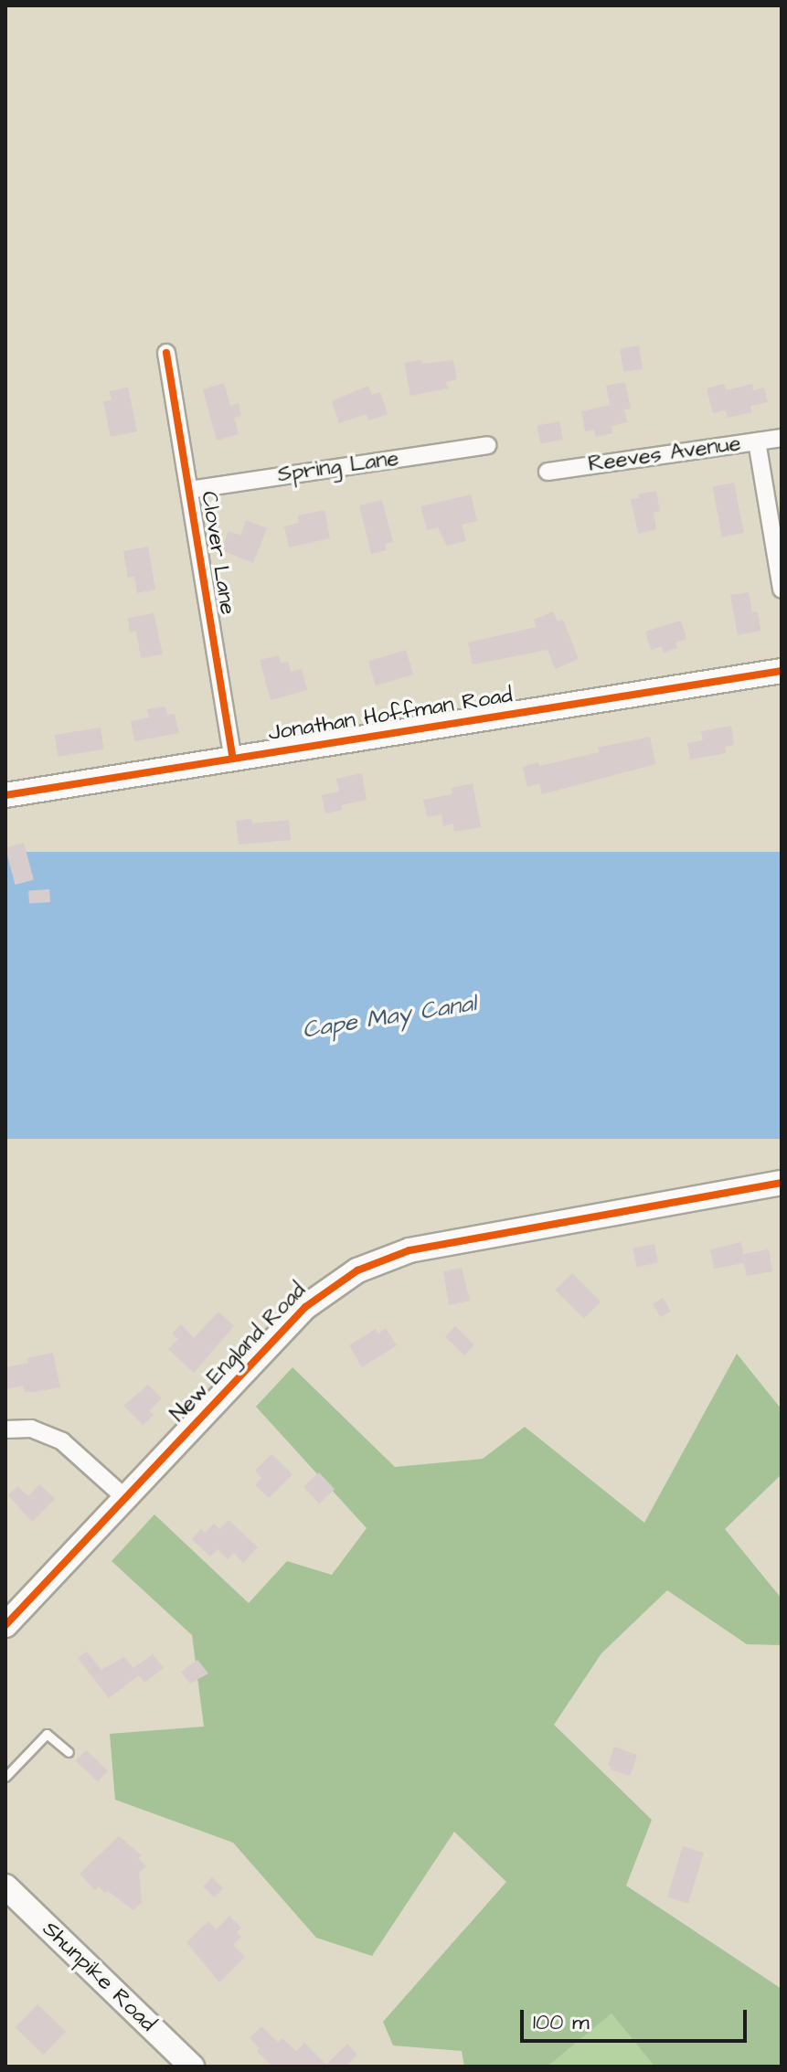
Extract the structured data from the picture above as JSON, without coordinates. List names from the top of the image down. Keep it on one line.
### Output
{"streets":{"street":["Reeves Avenue","Spring Lane","Clover Lane","Jonathan Hoffman Road","New England Road","Shunpike Road"]},"crossings":[["Spring Lane","Clover Lane"],["Clover Lane","Jonathan Hoffman Road"]],"water":["Cape May Canal"],"scale_bar":"100 m"}
